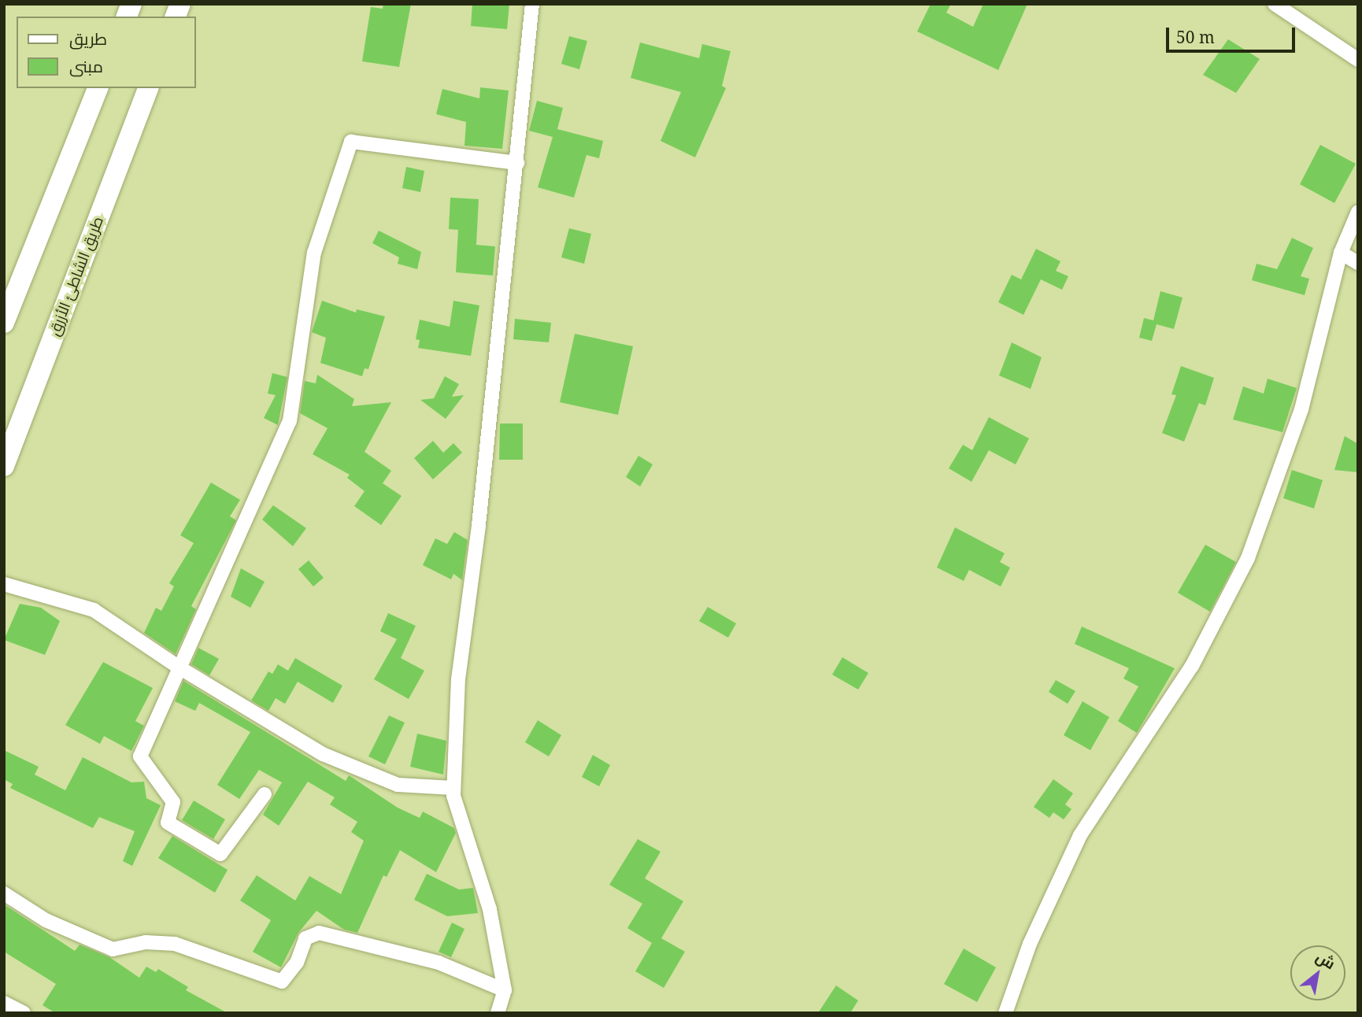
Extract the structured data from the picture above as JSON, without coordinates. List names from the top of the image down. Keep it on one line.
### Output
{"streets":{"main road":["طريق الشاطئ الأزرق"]},"legend":["طريق","مبنى"],"scale_bar":"50 m","north":"top right"}
